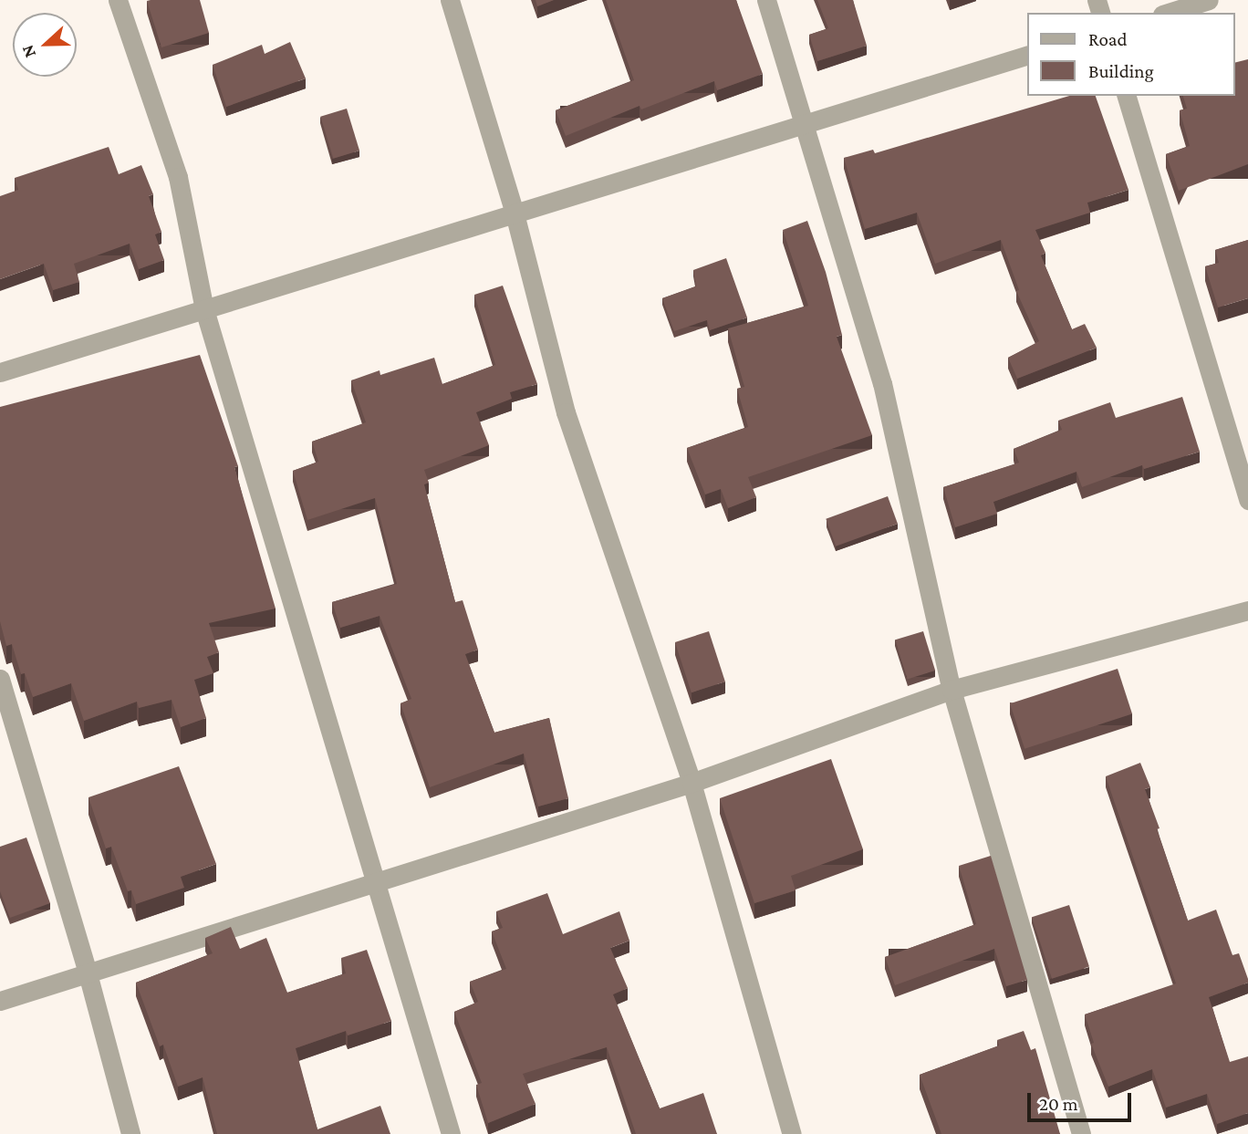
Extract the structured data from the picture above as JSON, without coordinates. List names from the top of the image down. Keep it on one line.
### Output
{"legend":["Road","Building"],"scale_bar":"20 m","north":"left"}
